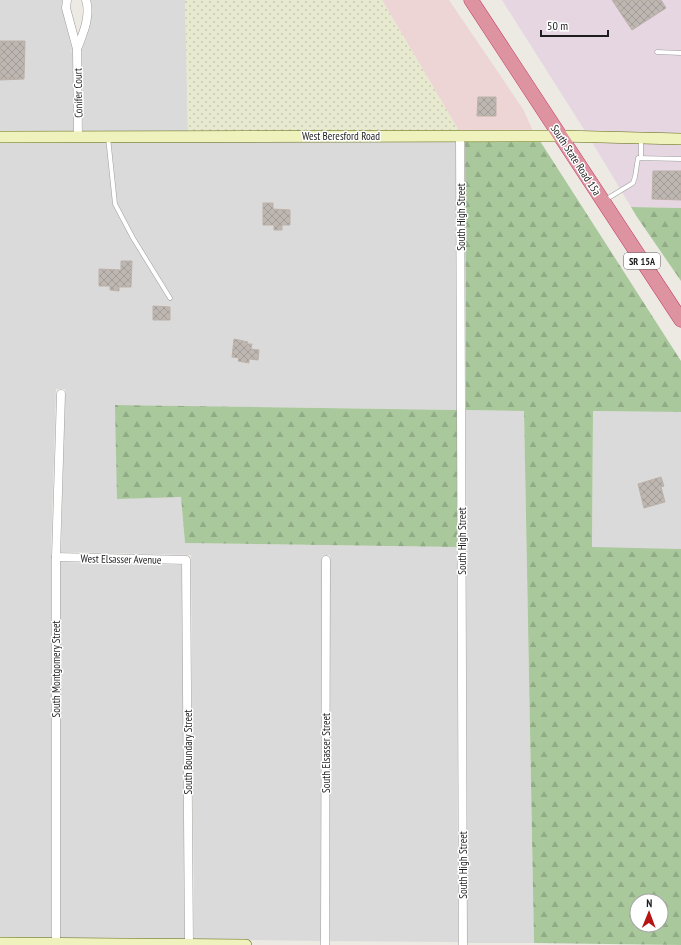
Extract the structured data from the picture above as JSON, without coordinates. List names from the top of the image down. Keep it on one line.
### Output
{"streets":{"highway":["South State Road 15a","SR 15A"],"street":["Conifer Court","West Beresford Road","South High Street","West Elsasser Avenue","South Montgomery Street","South Boundary Street","South Elsasser Street"]},"crossings":[["Conifer Court","West Beresford Road"],["West Beresford Road","South State Road 15a"],["West Beresford Road","South High Street"],["West Elsasser Avenue","South Montgomery Street"],["West Elsasser Avenue","South Boundary Street"]],"scale_bar":"50 m","north":"top"}
